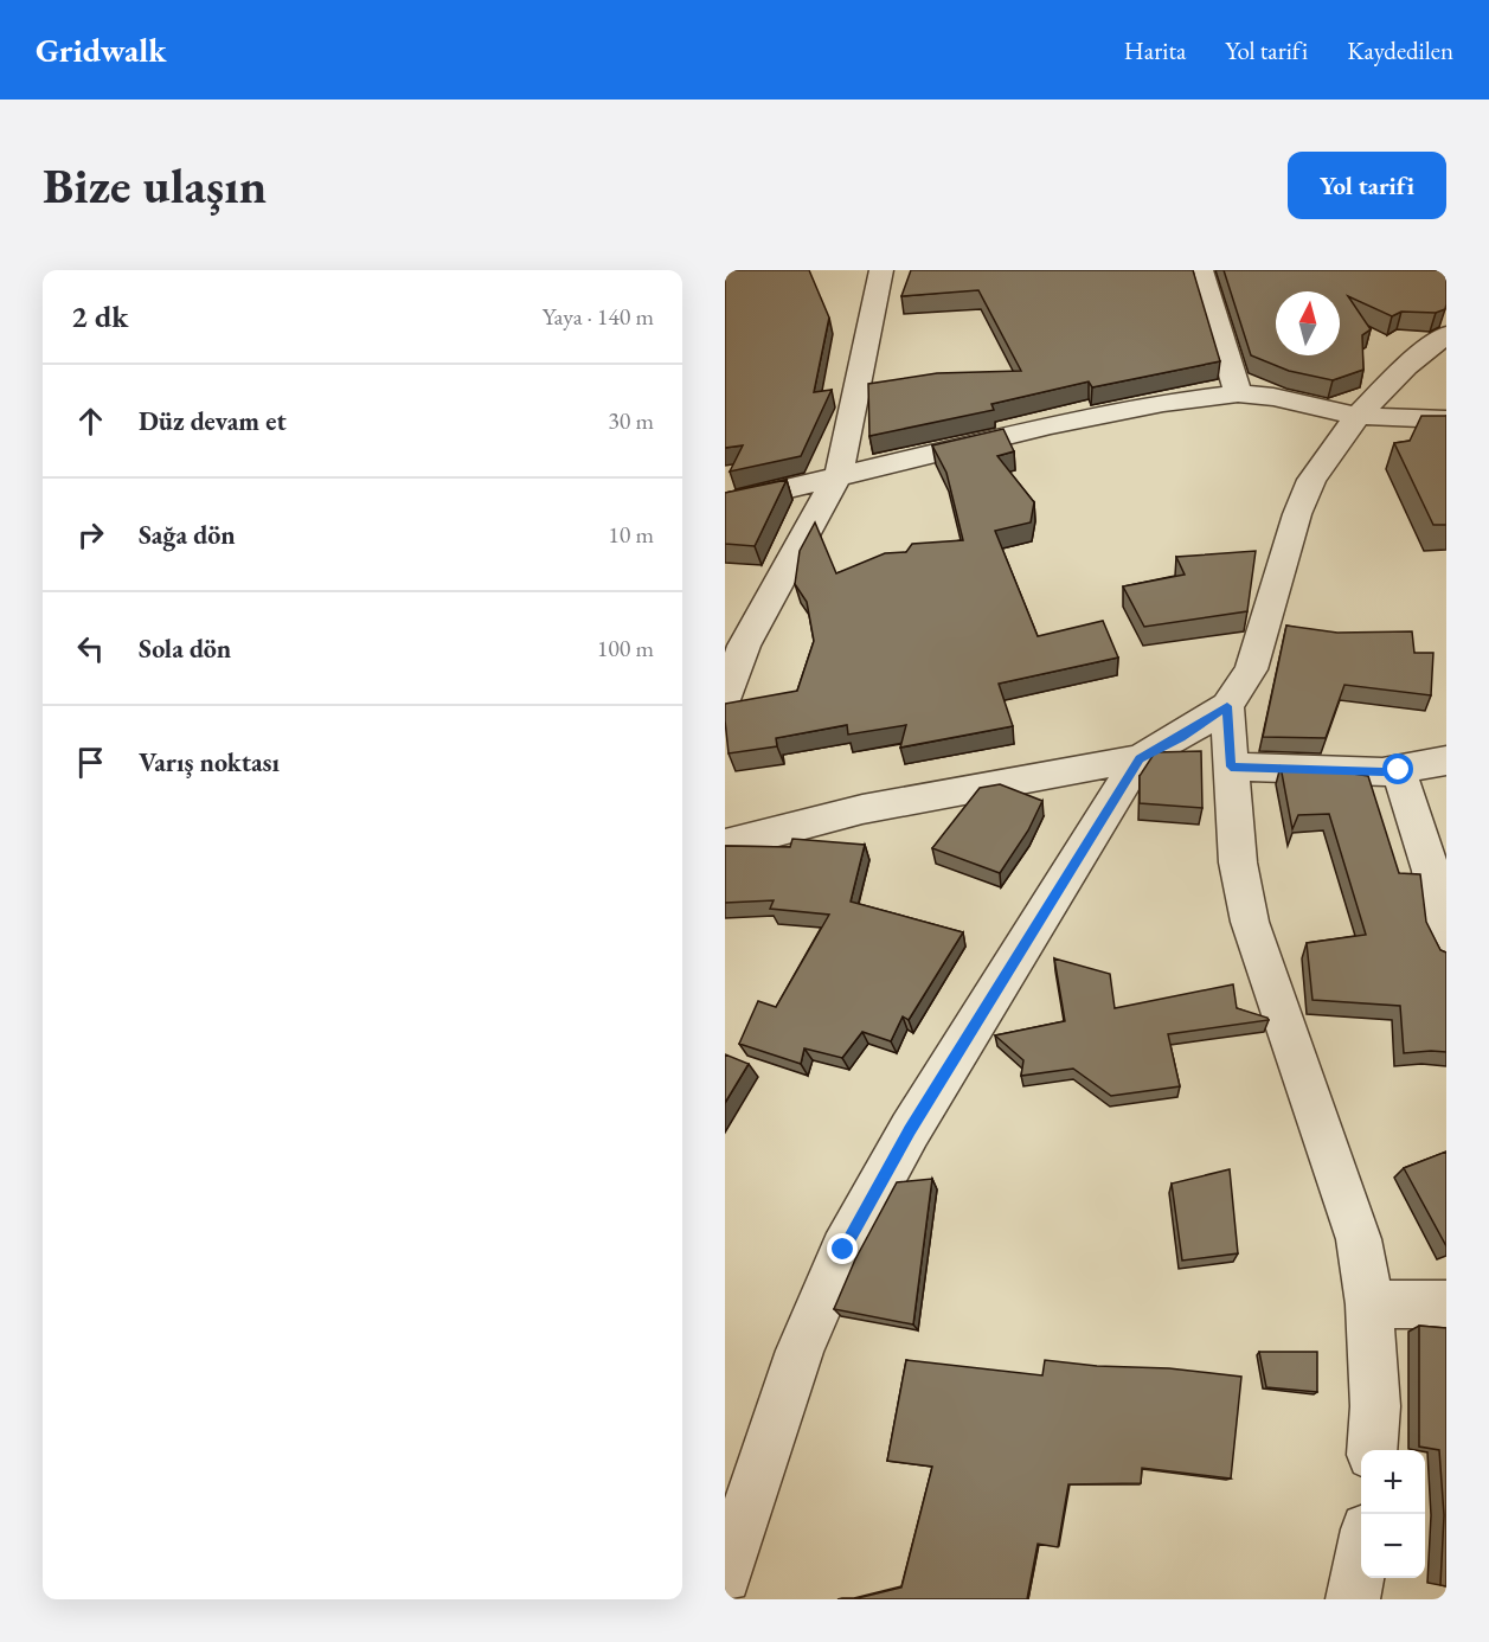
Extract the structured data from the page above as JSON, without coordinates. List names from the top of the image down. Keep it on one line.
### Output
{"north":"top","page":{"header":"Gridwalk","nav":["Harita","Yol tarifi","Kaydedilen"],"buttons":"Yol tarifi","title":"Bize ulaşın","heading":["2 dk","Yaya · 140 m"],"list":[["Düz devam et","30 m"],["Sağa dön","10 m"],["Sola dön","100 m"],"Varış noktası"],"map_buttons":["+","−"]}}
